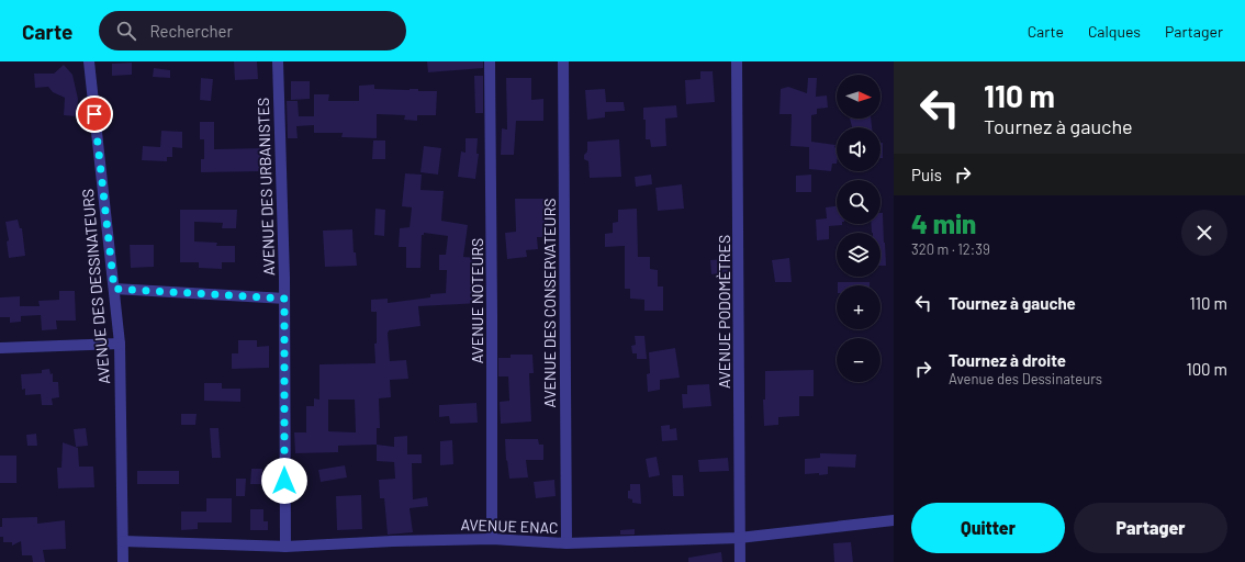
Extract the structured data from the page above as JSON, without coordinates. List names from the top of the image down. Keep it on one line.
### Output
{"streets":{"street":["AVENUE DES URBANISTES","AVENUE DES DESSINATEURS","AVENUE NOTEURS","AVENUE DES CONSERVATEURS","AVENUE PODOMÈTRES","AVENUE ENAC"]},"crossings":[["AVENUE DES URBANISTES","AVENUE ENAC"],["AVENUE DES DESSINATEURS","AVENUE ENAC"],["AVENUE NOTEURS","AVENUE ENAC"],["AVENUE DES CONSERVATEURS","AVENUE ENAC"],["AVENUE PODOMÈTRES","AVENUE ENAC"]],"north":"right","page":{"header":"Carte","search":"Rechercher","nav":["Carte","Calques","Partager"],"turn":["110 m","Tournez à gauche"],"map_buttons":["+","−"],"then":"Puis","heading":["4 min","320 m · 12:39"],"list":[{"name":"Tournez à gauche","value":"110 m"},{"name":"Tournez à droite","note":"Avenue des Dessinateurs","value":"100 m"}],"buttons":["Quitter","Partager"]}}
